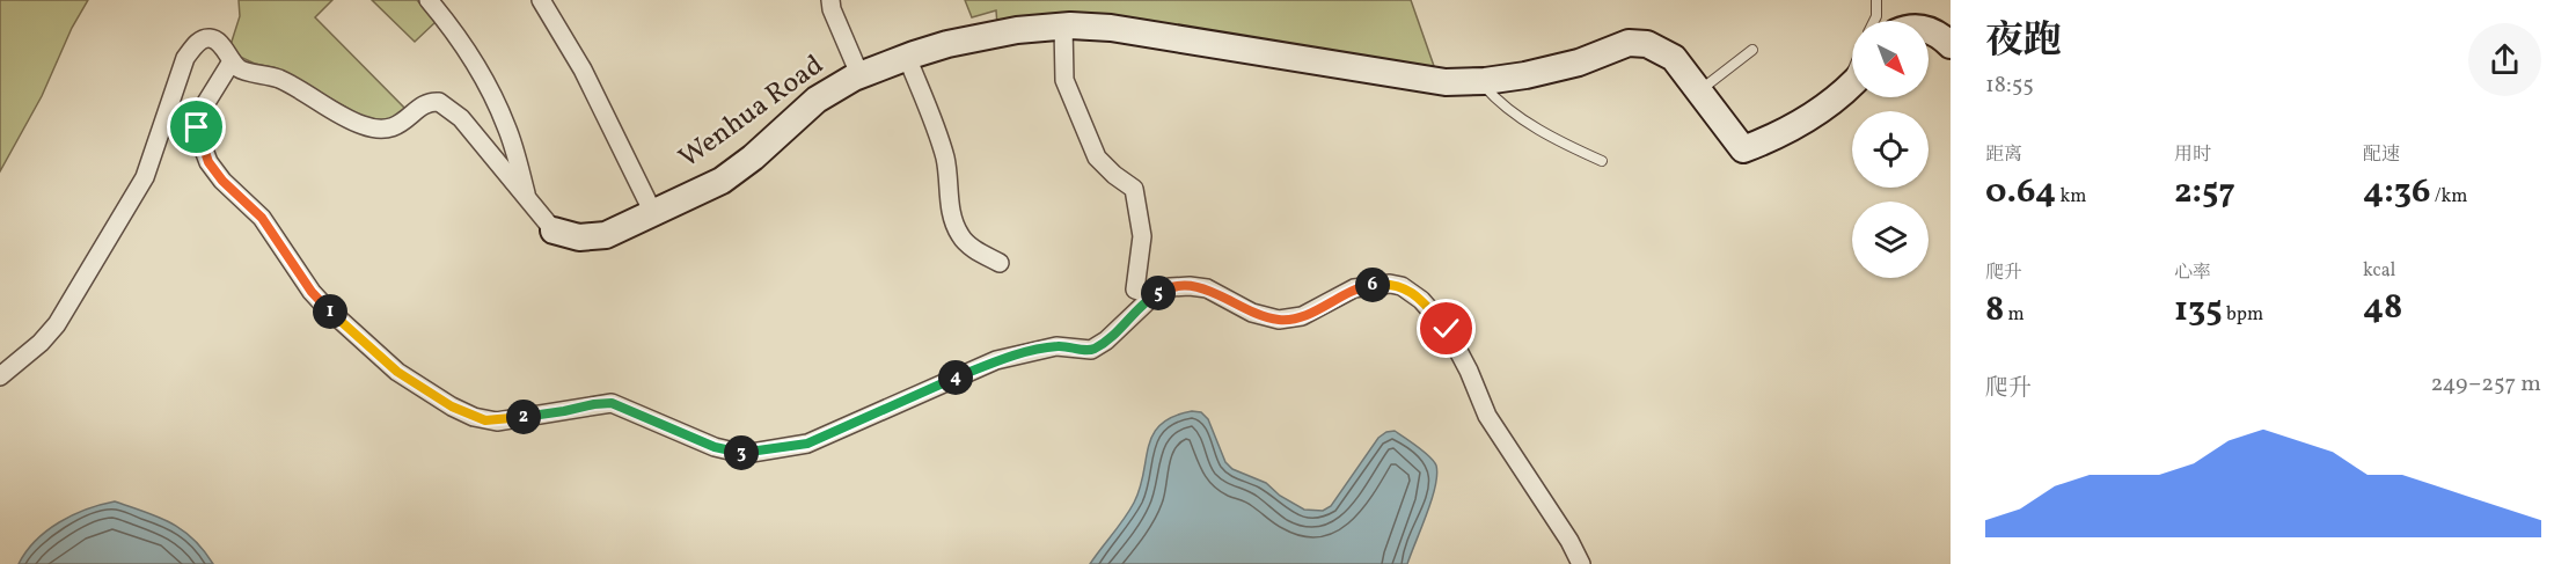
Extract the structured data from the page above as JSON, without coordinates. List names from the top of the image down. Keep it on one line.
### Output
{"streets":{"street":["Wenhua Road"]},"north":"bottom right","page":{"heading":["夜跑","18:55"],"stats":[["距离","0.64 km"],["用时","2:57"],["配速","4:36 /km"],["爬升","8 m"],["心率","135 bpm"],["kcal","48"]],"pins":["6","5","1","4","2","3"],"chart":["爬升","249–257 m"]}}
